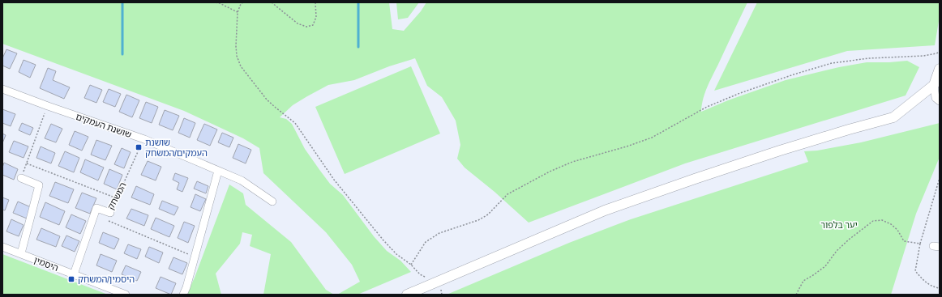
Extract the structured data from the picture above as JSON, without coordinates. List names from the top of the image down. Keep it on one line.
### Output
{"streets":{"street":["שושנת העמקים","המשחק","היסמין"]},"crossings":[["שושנת העמקים","המשחק"],["המשחק","היסמין"]],"parks":["יער בלפור"],"places":{"transit":["שושנת העמקים/המשחק","היסמין/המשחק"]}}
